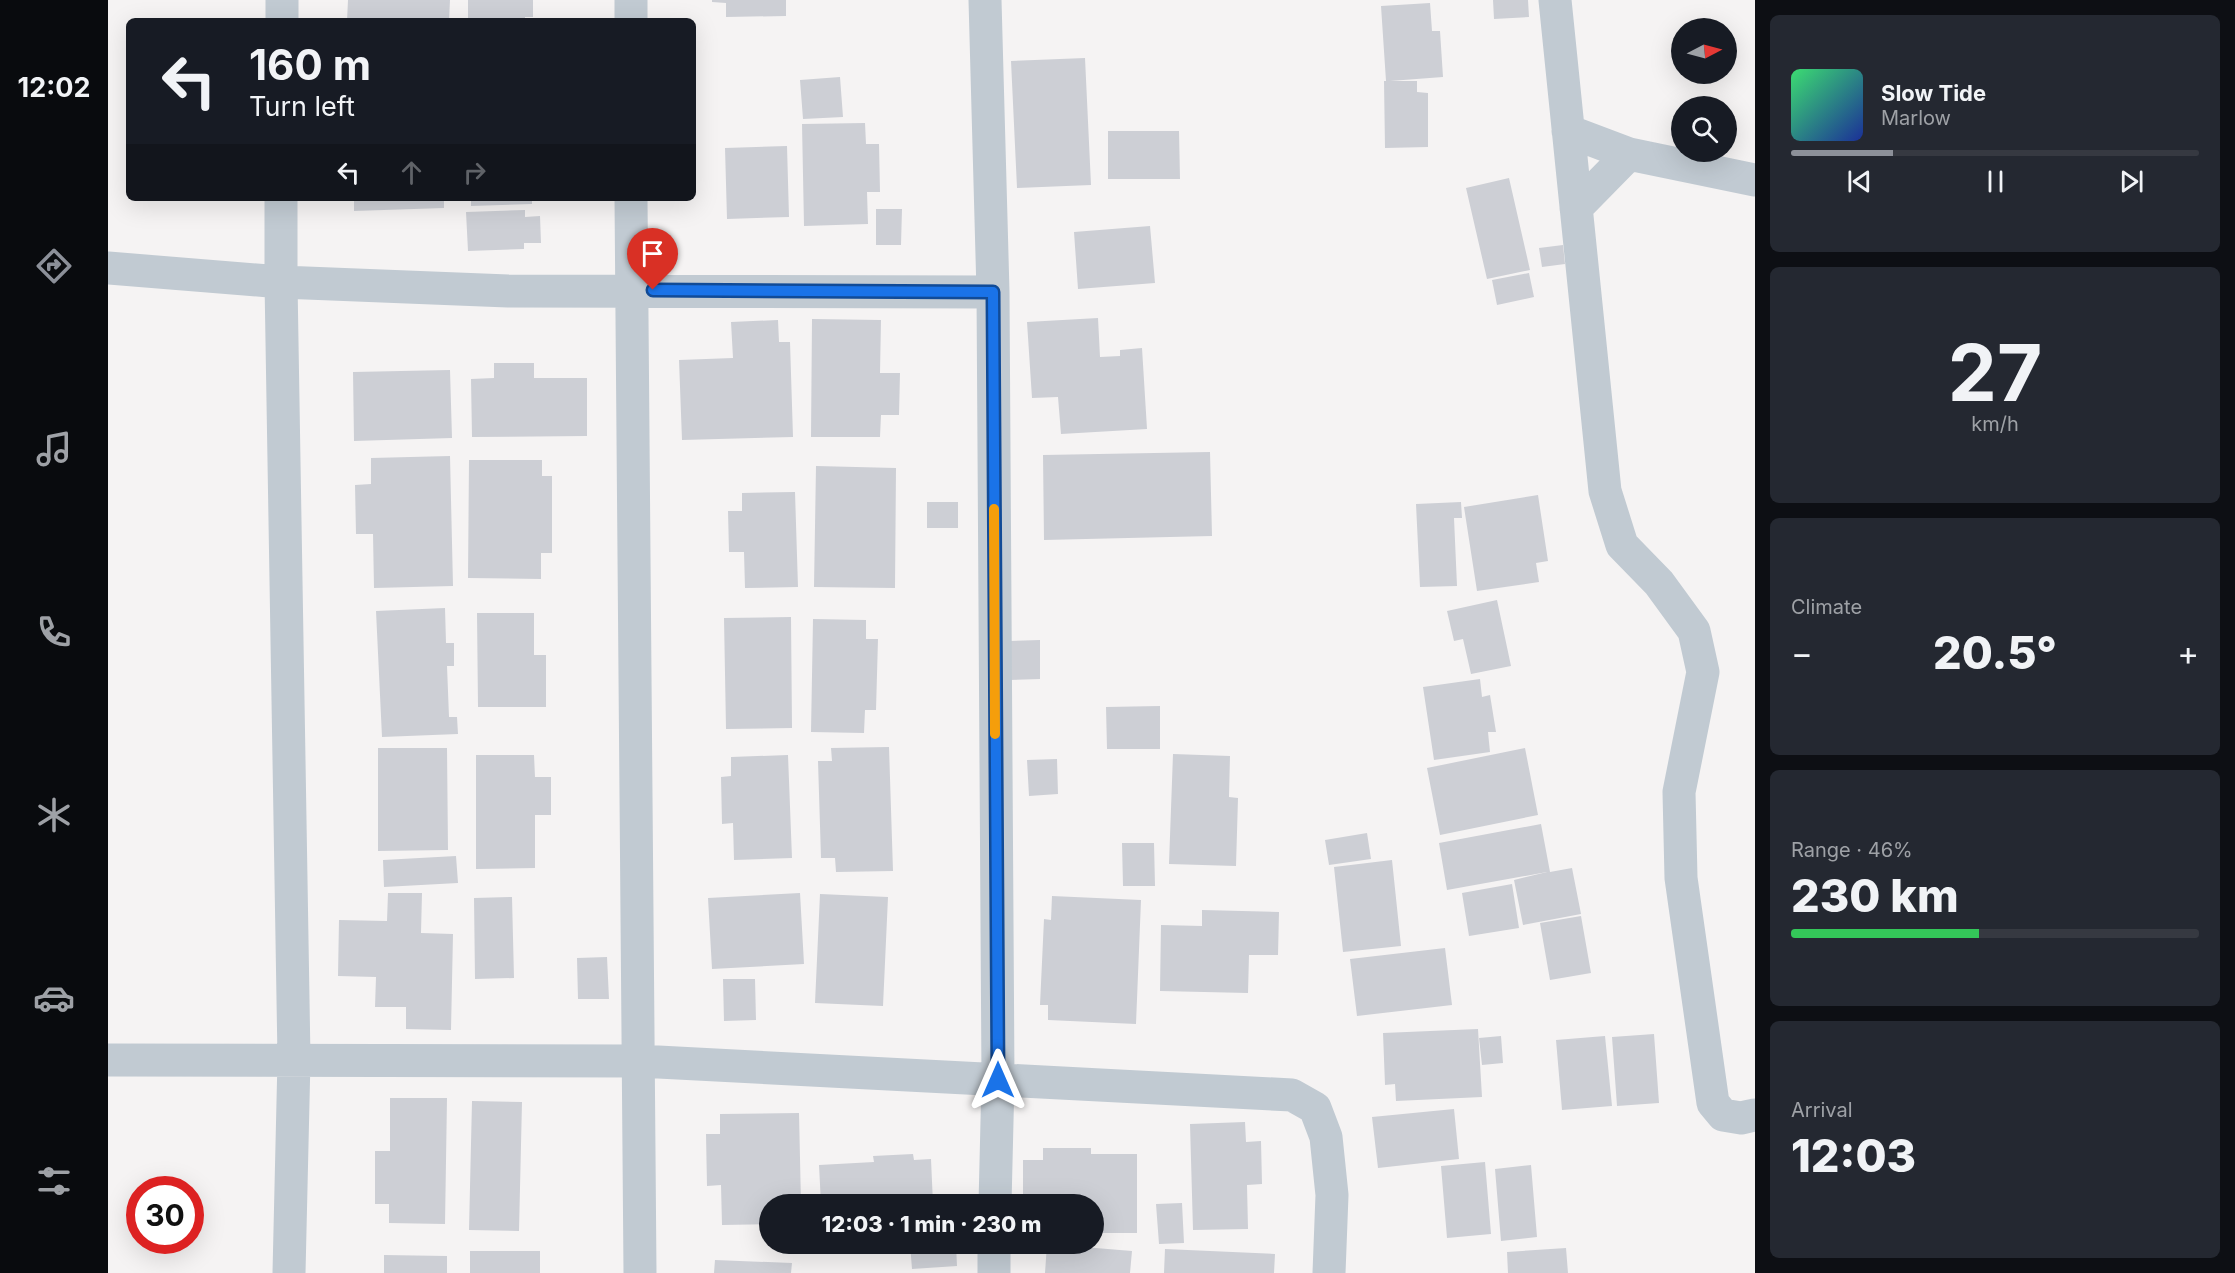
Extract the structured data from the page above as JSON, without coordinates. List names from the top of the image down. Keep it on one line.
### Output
{"north":"right","page":{"tabs":"12:02","turn":["160 m","Turn left"],"song":["Slow Tide","Marlow"],"tile":[["27","km/h"],"Climate",["Range · 46%","230 km"],["Arrival","12:03"]],"heat":["−","20.5°","+"],"limit":"30","trip":"12:03 · 1 min · 230 m"}}
